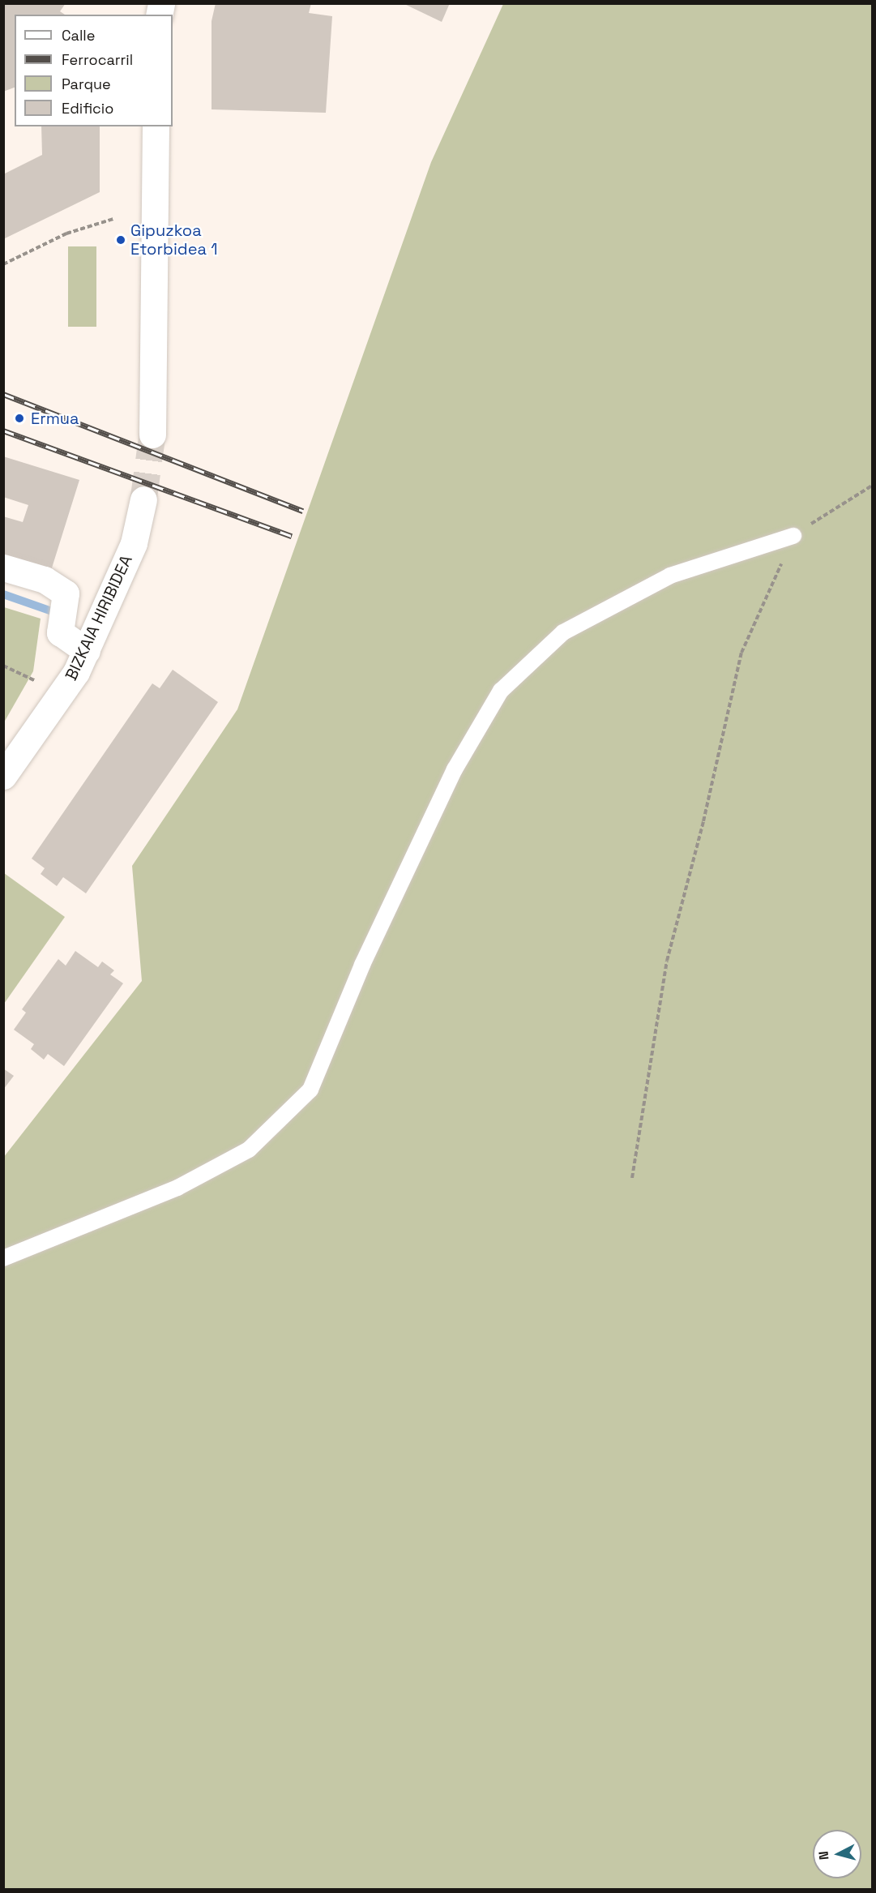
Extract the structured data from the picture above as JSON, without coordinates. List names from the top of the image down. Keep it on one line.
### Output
{"streets":{"street":["BIZKAIA HIRIBIDEA"]},"places":["Gipuzkoa Etorbidea 1","Ermua"],"legend":["Calle","Ferrocarril","Parque","Edificio"],"north":"left"}
